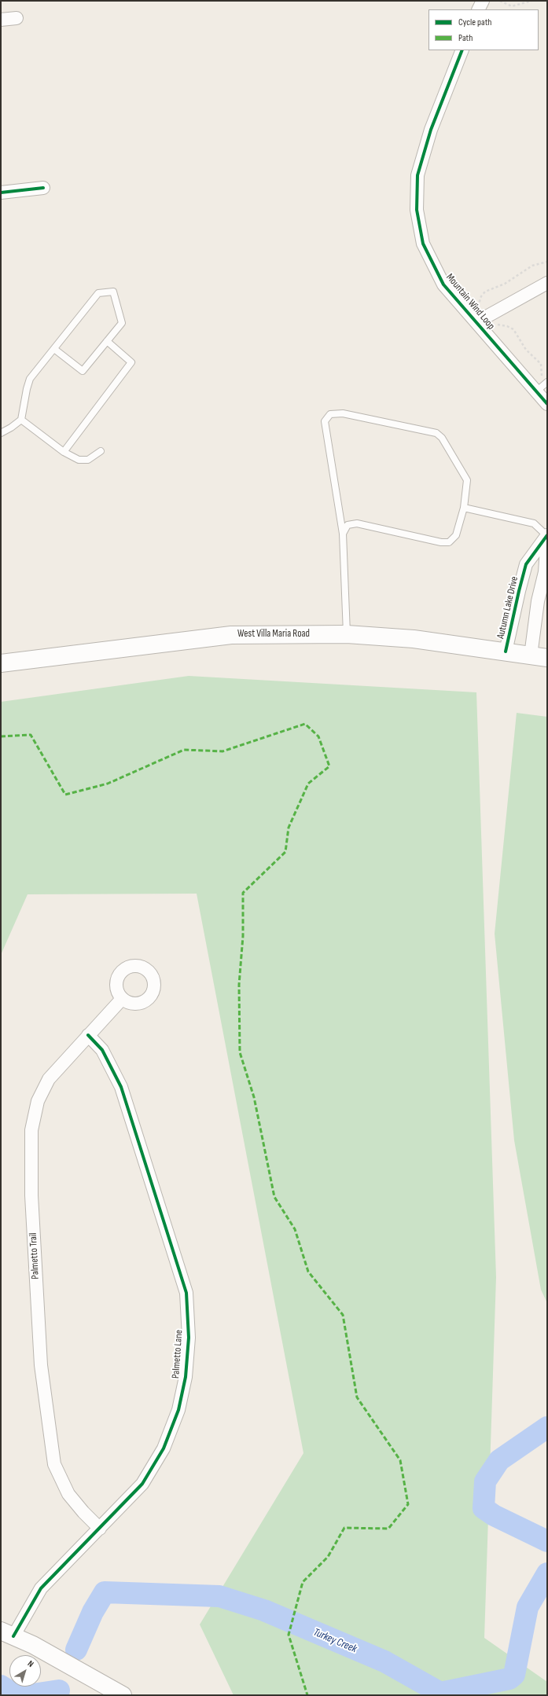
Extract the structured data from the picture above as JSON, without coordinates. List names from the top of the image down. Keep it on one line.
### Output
{"streets":{"main road":["West Villa Maria Road"],"street":["Mountain Wind Loop","Autumn Lake Drive","Palmetto Trail","Palmetto Lane"]},"crossings":[["Autumn Lake Drive","West Villa Maria Road"],["Palmetto Trail","Palmetto Lane"]],"water":["Turkey Creek"],"legend":["Cycle path","Path"],"north":"top right"}
